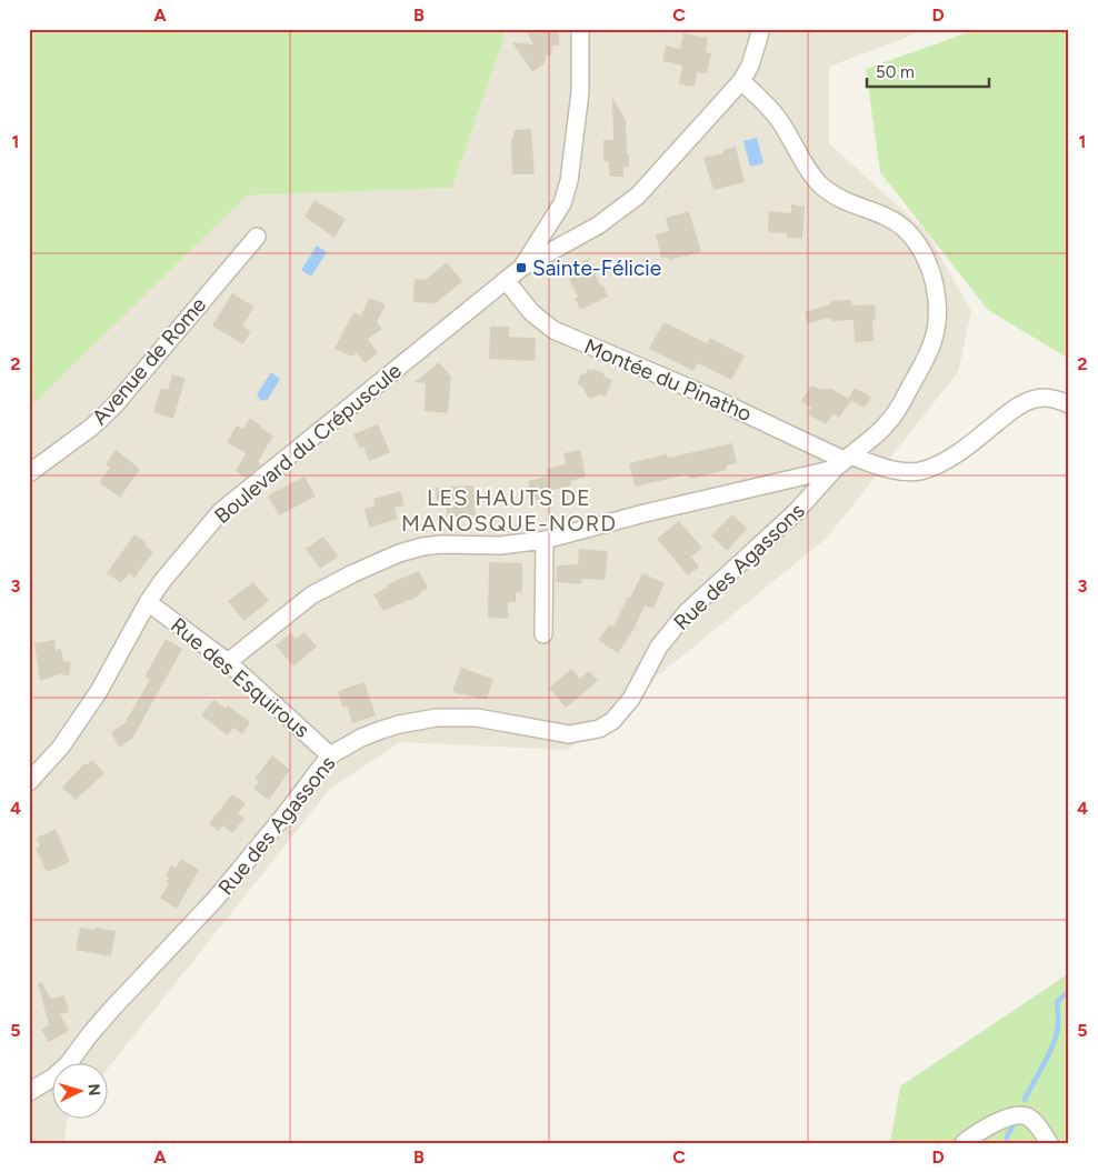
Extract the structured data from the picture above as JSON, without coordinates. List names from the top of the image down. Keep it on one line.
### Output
{"streets":{"street":["Avenue de Rome","Montée du Pinatho","Boulevard du Crépuscule","Rue des Agassons","Rue des Esquirous"]},"crossings":[["Montée du Pinatho","Boulevard du Crépuscule"],["Montée du Pinatho","Rue des Agassons"],["Boulevard du Crépuscule","Rue des Esquirous"],["Rue des Agassons","Rue des Esquirous"]],"districts":["LES HAUTS DE MANOSQUE-NORD"],"places":{"transit":["Sainte-Félicie"]},"scale_bar":"50 m","north":"right","grid":{"columns":["A","B","C","D"],"rows":["1","2","3","4","5"]}}
